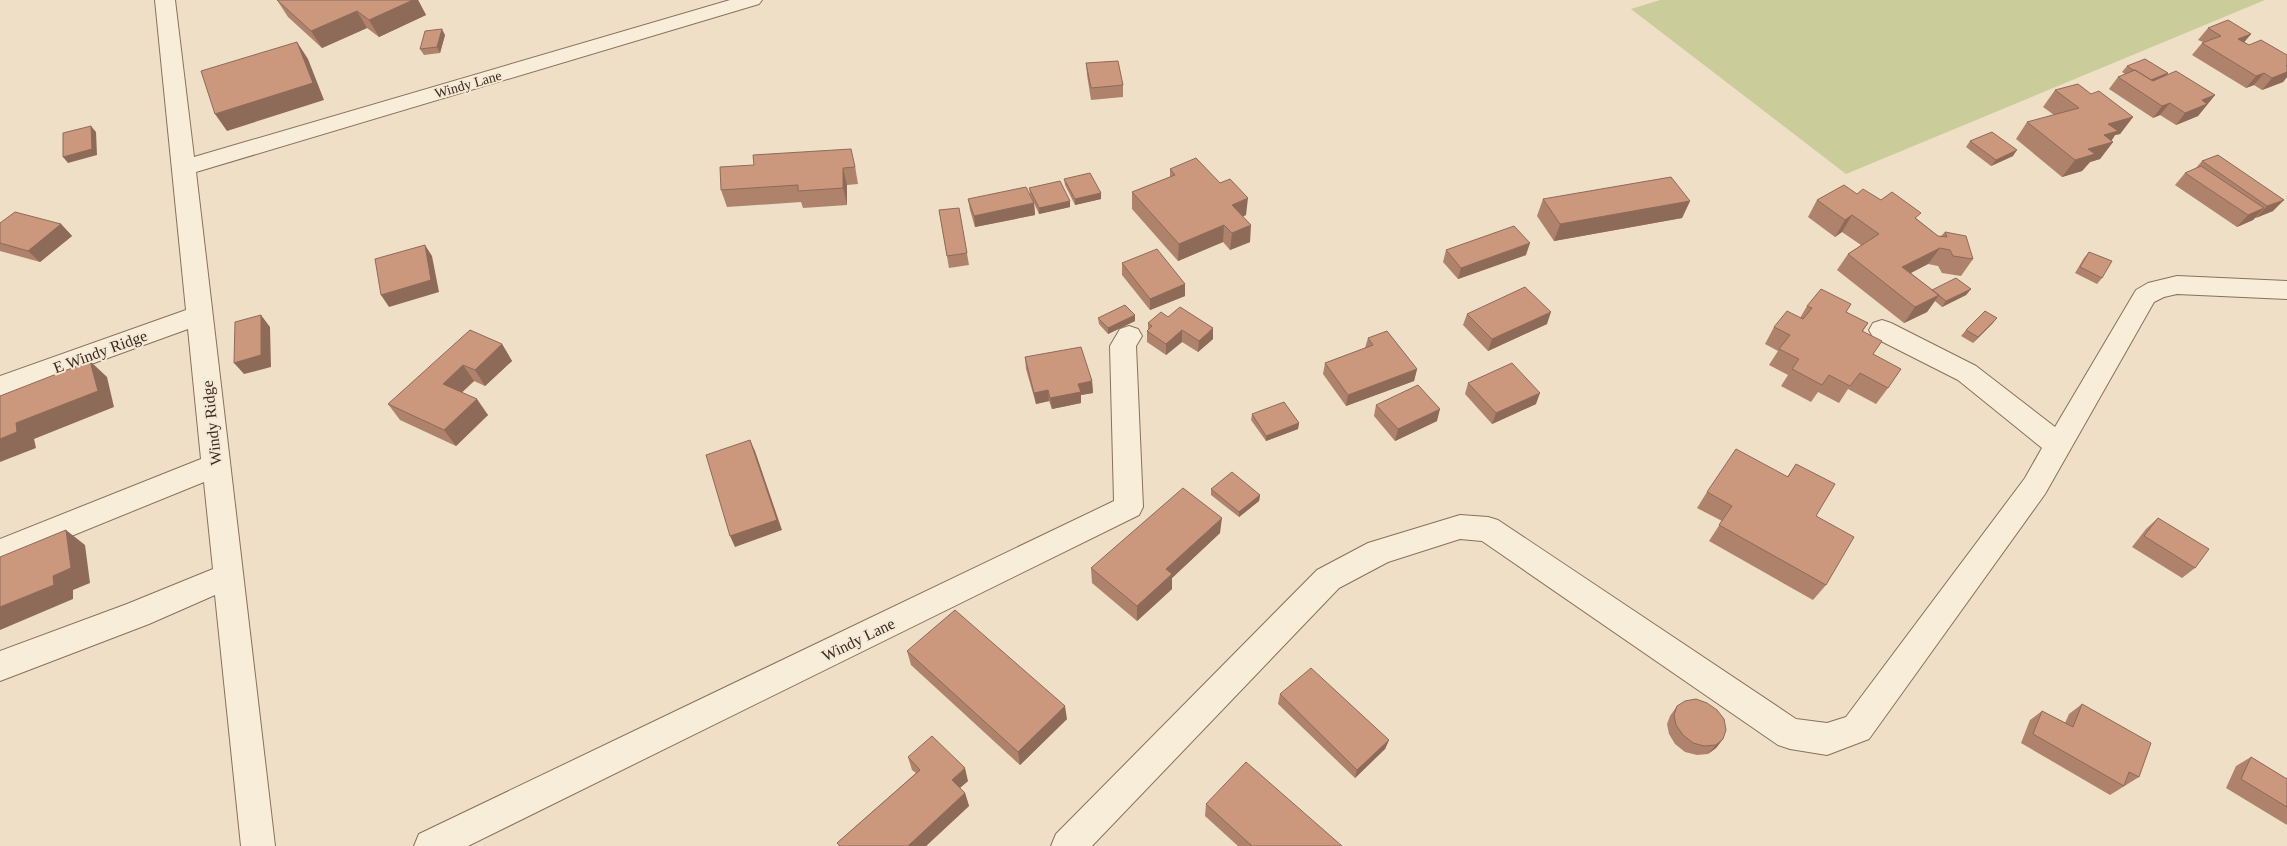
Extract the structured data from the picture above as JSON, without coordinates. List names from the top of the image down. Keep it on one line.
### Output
{"streets":{"street":["Windy Lane","E Windy Ridge","Windy Ridge"]},"crossings":[["Windy Lane","Windy Ridge"],["E Windy Ridge","Windy Ridge"]]}
